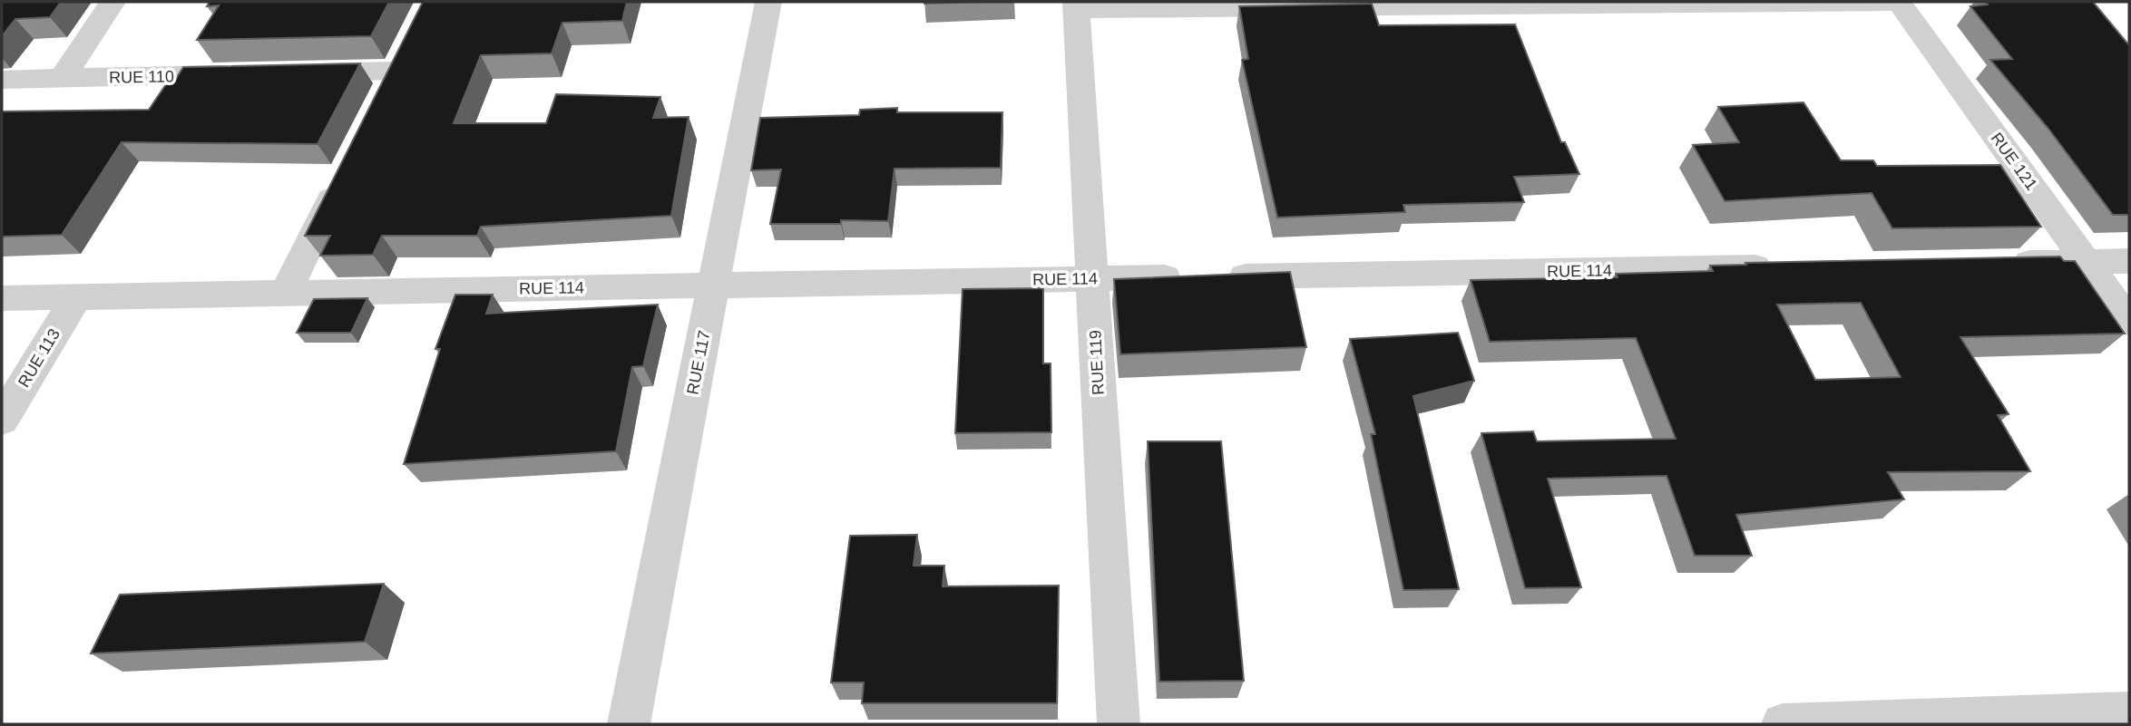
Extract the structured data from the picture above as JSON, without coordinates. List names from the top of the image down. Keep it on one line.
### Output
{"streets":{"street":["RUE 110","RUE 121","RUE 114","RUE 113","RUE 117","RUE 119"]},"crossings":[["RUE 114","RUE 113"],["RUE 114","RUE 117"],["RUE 114","RUE 119"]]}
